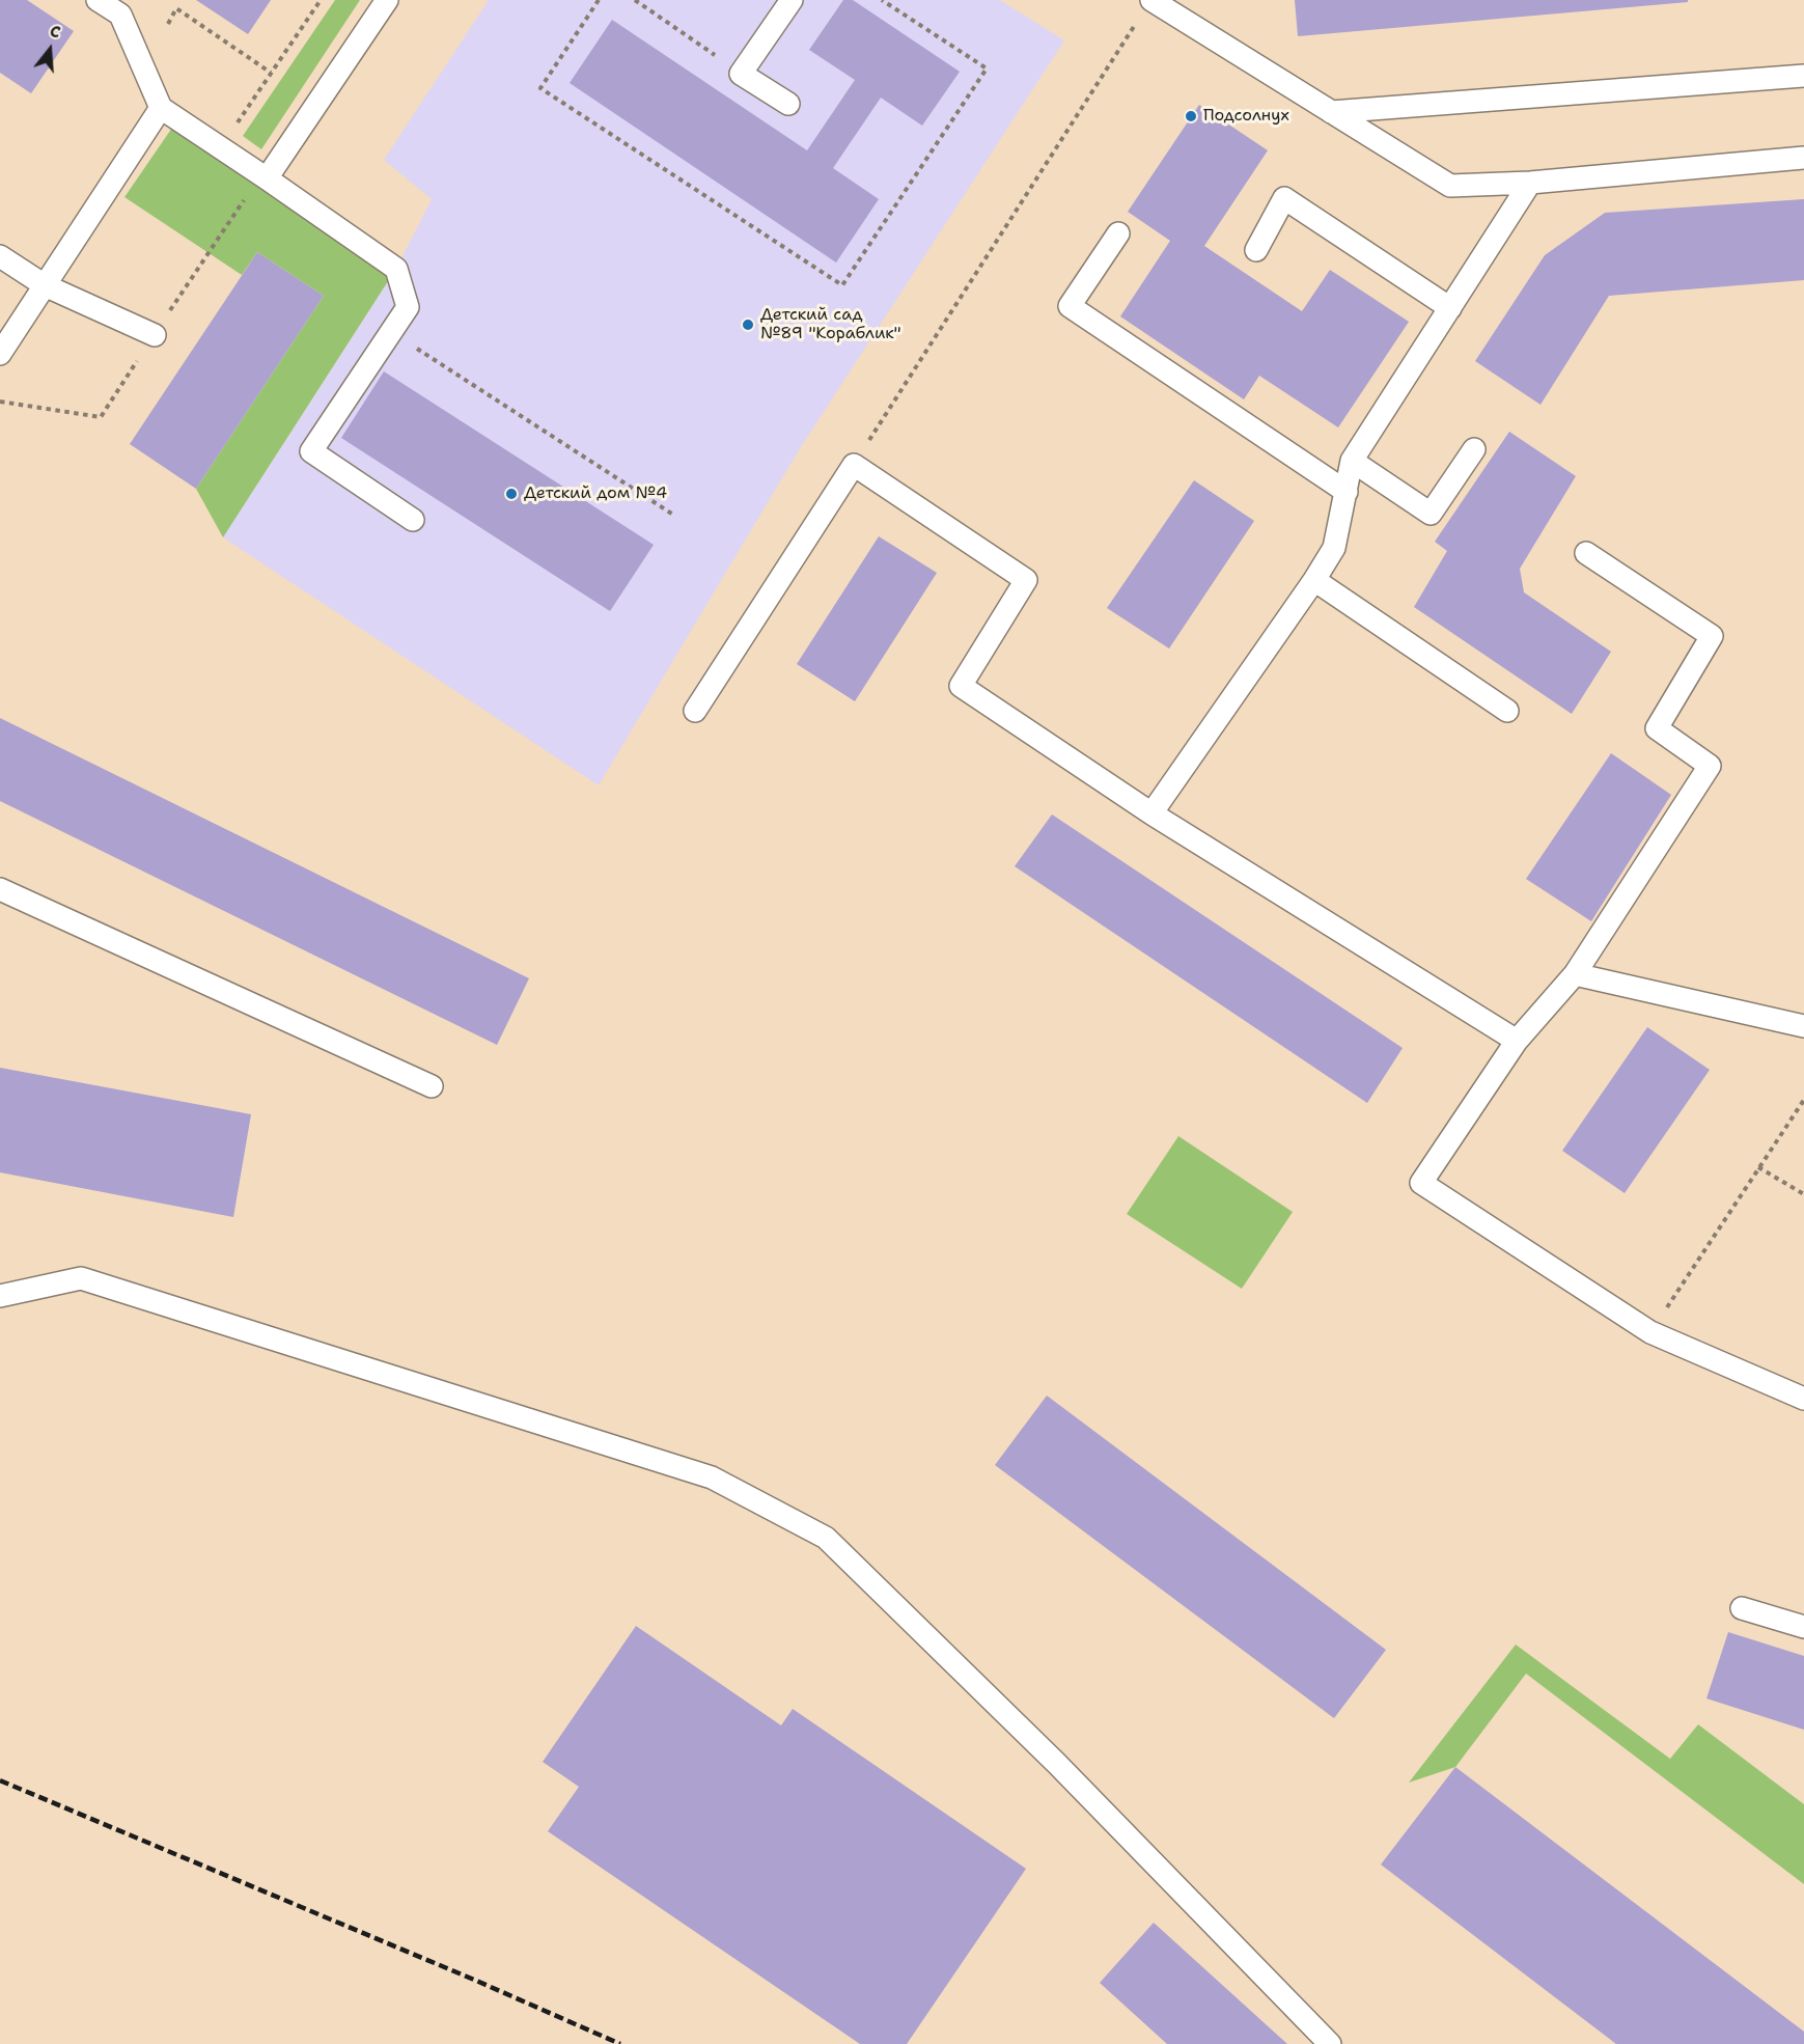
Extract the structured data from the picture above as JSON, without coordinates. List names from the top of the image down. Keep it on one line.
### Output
{"places":["Подсолнух","Детский сад №89 \"Кораблик\"","Детский дом №4"],"north":"top"}
